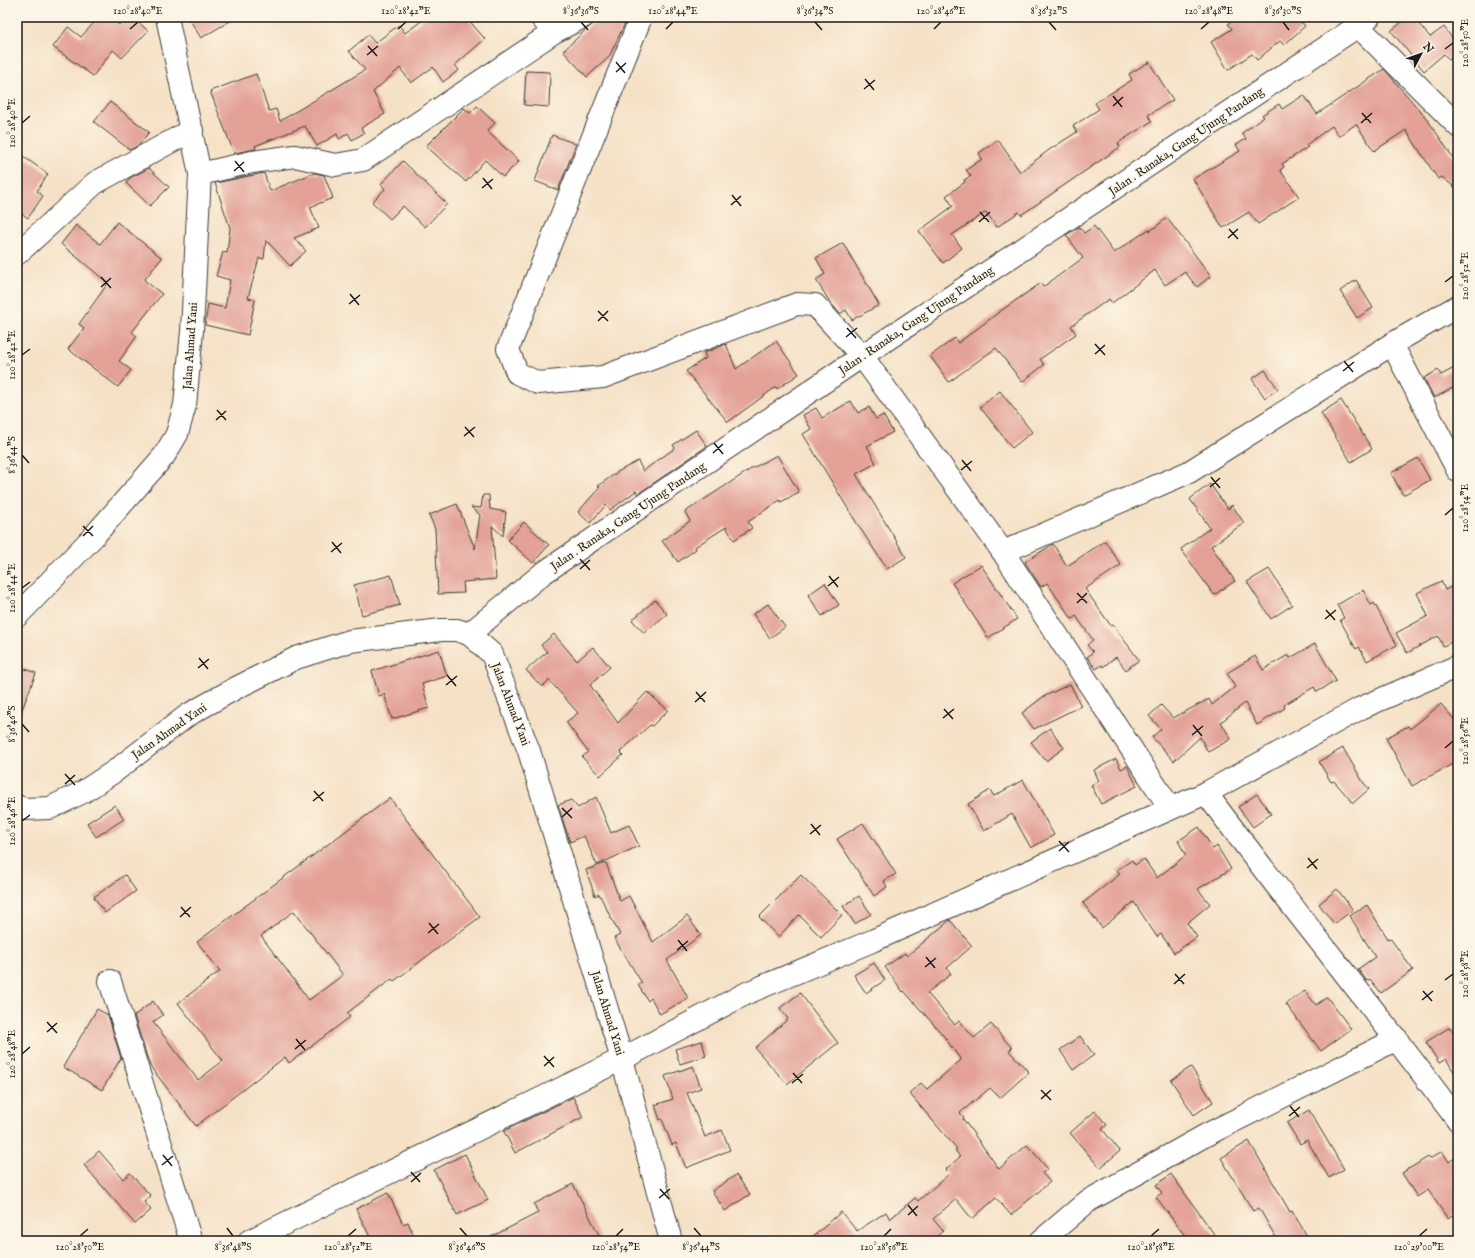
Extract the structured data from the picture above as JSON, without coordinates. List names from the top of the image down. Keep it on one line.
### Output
{"streets":{"main road":["Jalan . Ranaka, Gang Ujung Pandang","Jalan Ahmad Yani"]},"crossings":[["Jalan . Ranaka, Gang Ujung Pandang","Jalan Ahmad Yani"]],"north":"top right","coordinates":["120°28'40\"E","120°28'42\"E","8°36'36\"S","120°28'44\"E","8°36'34\"S","120°28'46\"E","8°36'32\"S","120°28'48\"E","8°36'30\"S","120°28'50\"E","120°28'52\"E","8°36'44\"S","120°28'54\"E","8°36'46\"S","120°28'56\"E","120°28'58\"E","8°36'48\"S","120°29'00\"E"]}
